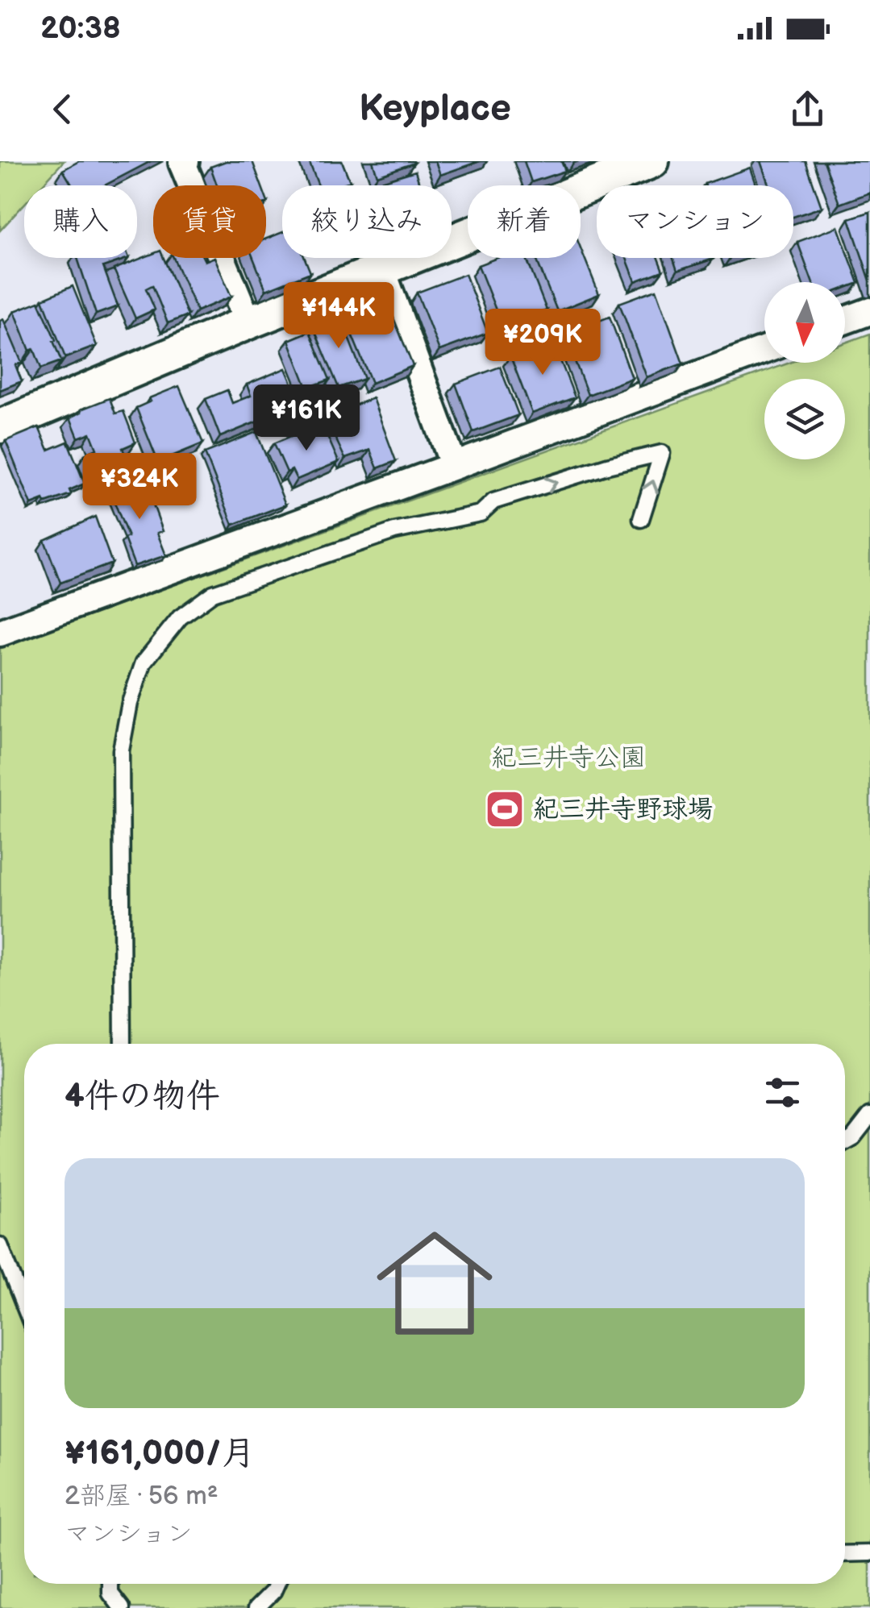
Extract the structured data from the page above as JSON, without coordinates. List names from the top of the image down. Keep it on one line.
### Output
{"parks":["紀三井寺公園"],"places":{"sports":["紀三井寺野球場"]},"north":"bottom","page":{"status":"20:38","header":"Keyplace","chip":["購入","賃貸","絞り込み","新着","マンション"],"price":["¥144K","¥209K","¥161K","¥324K"],"heading":"4件の物件","list":[{"name":"¥161,000/月","note":"2部屋 · 56 m² · マンション"}]}}
